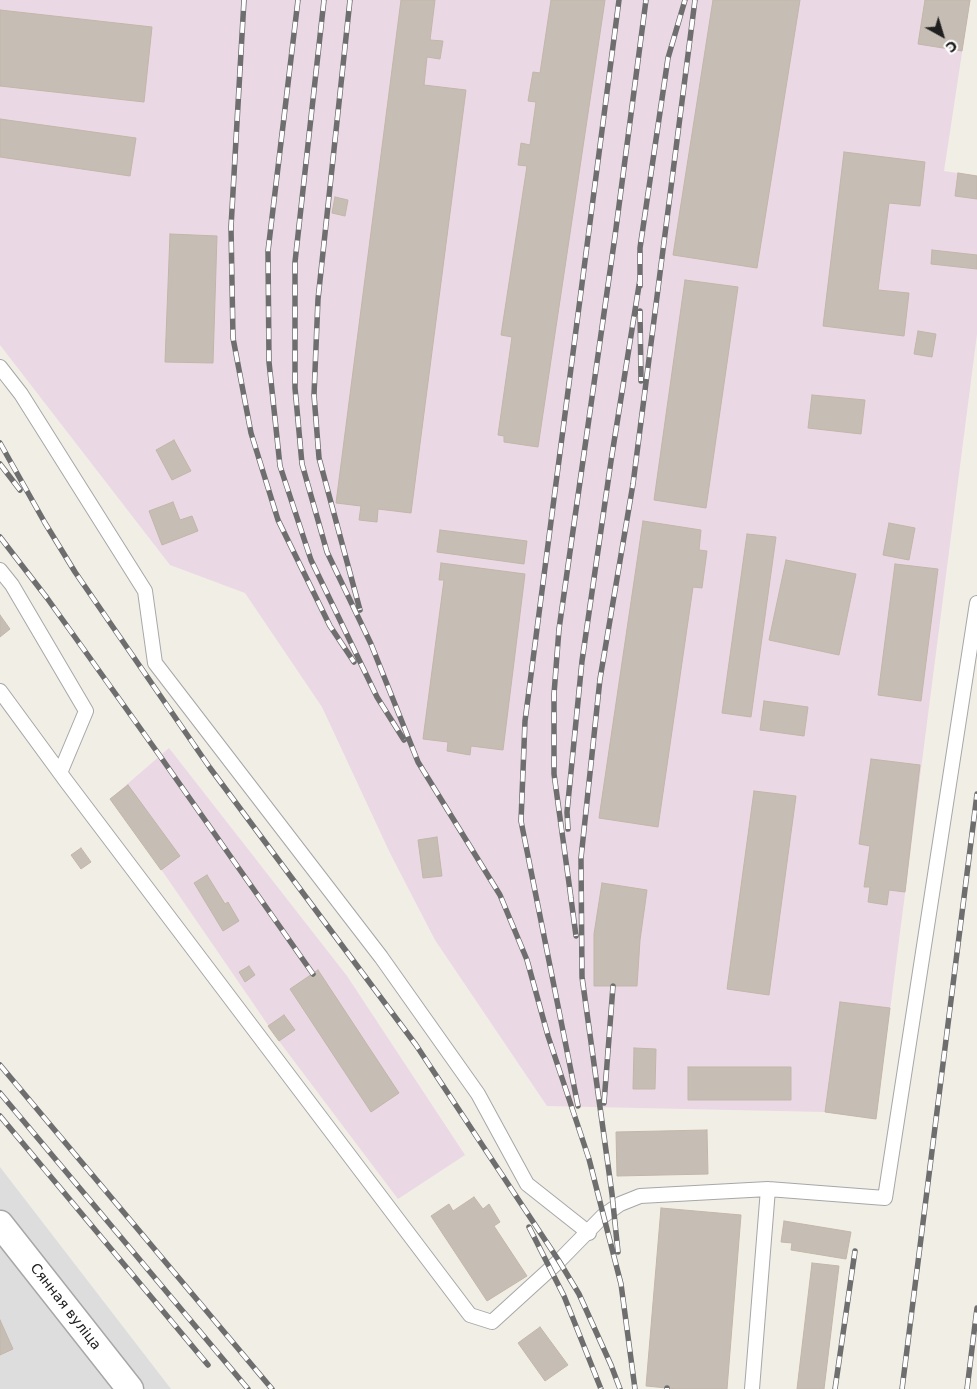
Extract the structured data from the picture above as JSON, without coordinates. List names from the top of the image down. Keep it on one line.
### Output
{"streets":{"street":["Сянная вуліца"]},"north":"bottom right"}
